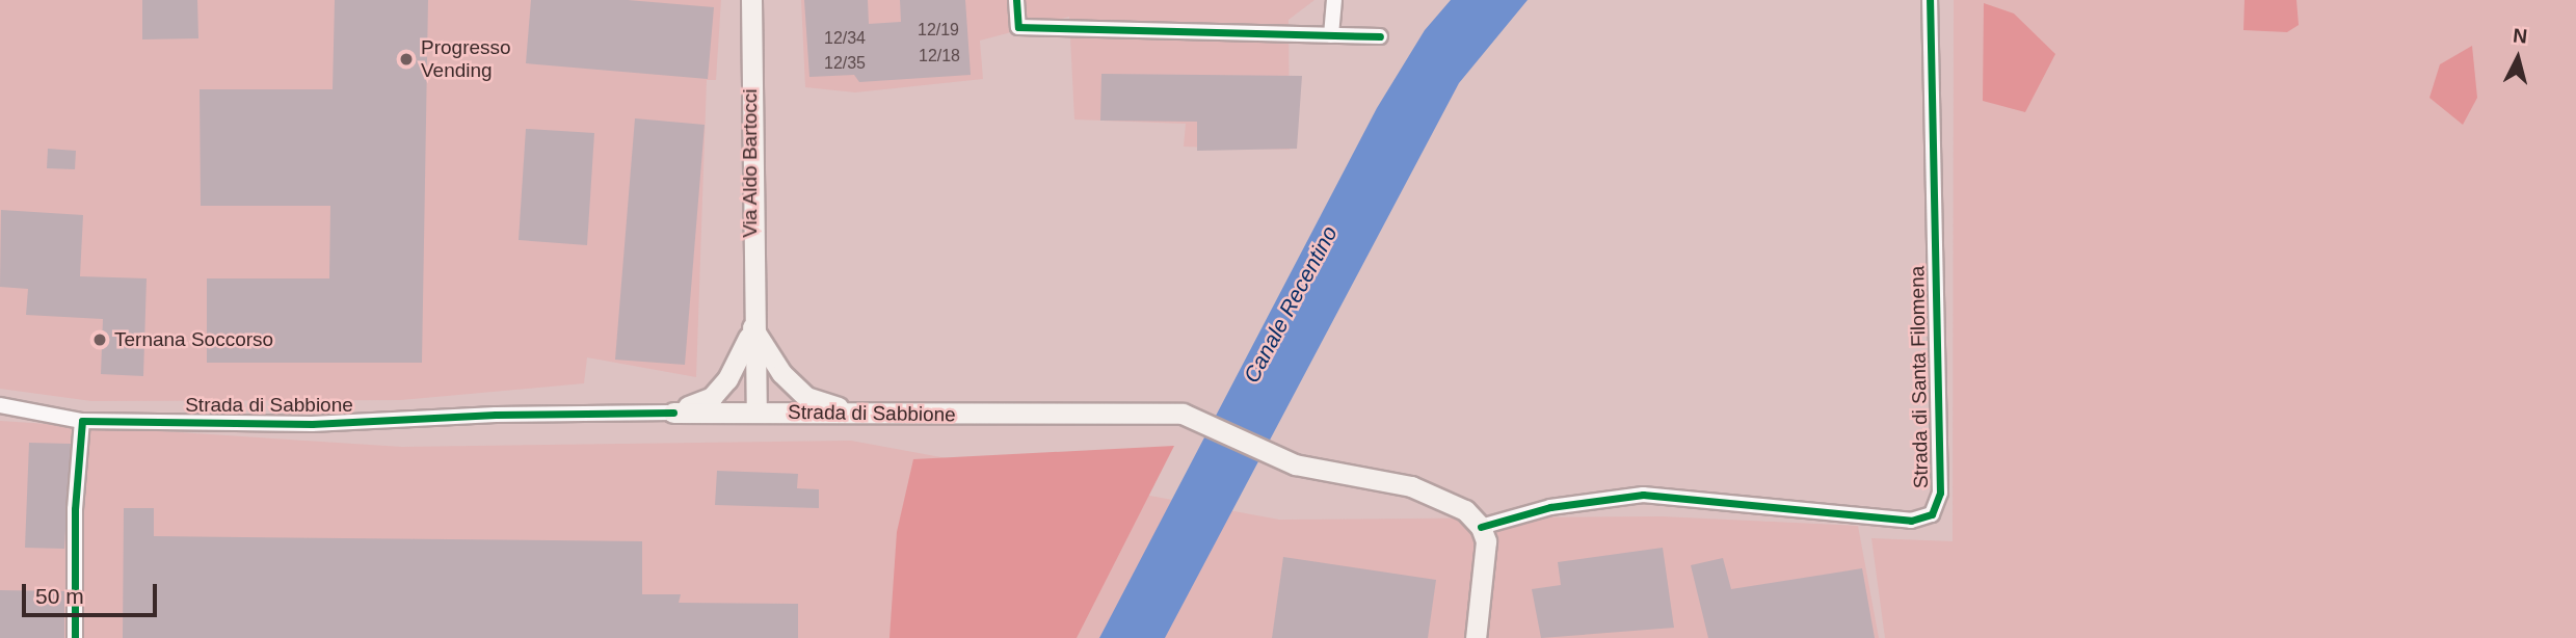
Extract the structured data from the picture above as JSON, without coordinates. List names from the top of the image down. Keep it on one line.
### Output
{"streets":{"main road":["Via Aldo Bartocci","Strada di Sabbione"],"street":["Strada di Santa Filomena"]},"crossings":[["Via Aldo Bartocci","Strada di Sabbione"],["Strada di Santa Filomena","Strada di Sabbione"]],"water":["Canale Recentino"],"places":["Progresso Vending","Ternana Soccorso"],"house_numbers":["12/19","12/34","12/18","12/35"],"scale_bar":"50 m","north":"top"}
